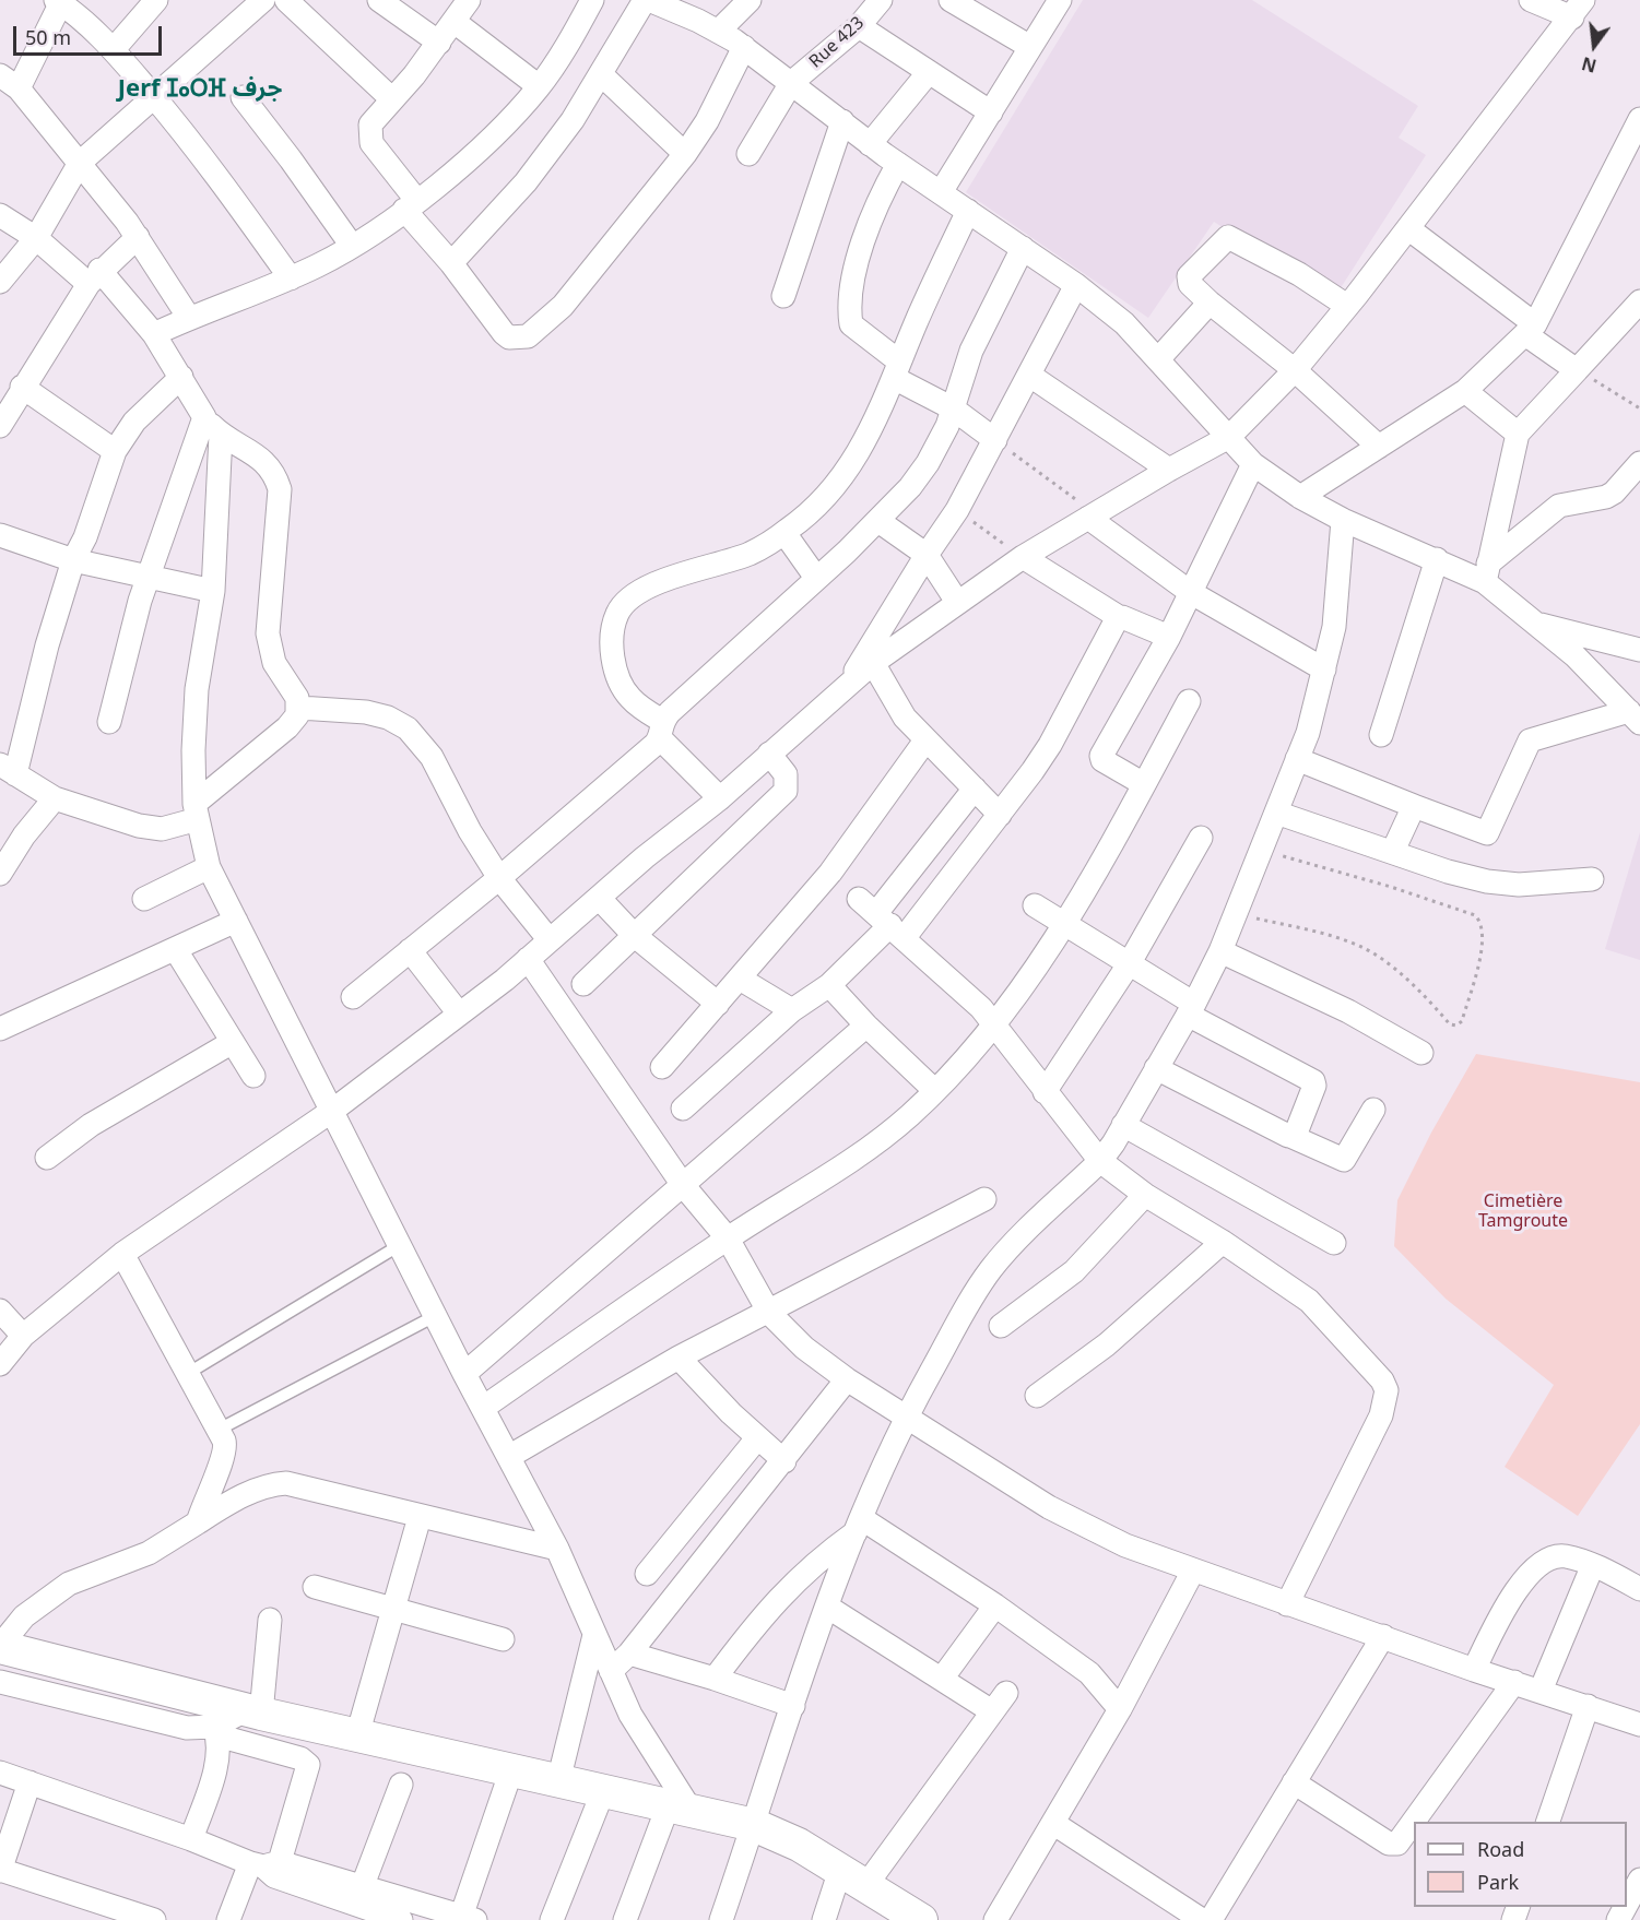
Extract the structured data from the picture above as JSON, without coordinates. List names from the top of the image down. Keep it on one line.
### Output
{"streets":{"street":["Rue 423"]},"districts":["Jerf ⵊⴰⵔⴼ جرف"],"parks":["Cimetière Tamgroute"],"legend":["Road","Park"],"scale_bar":"50 m","north":"bottom"}
